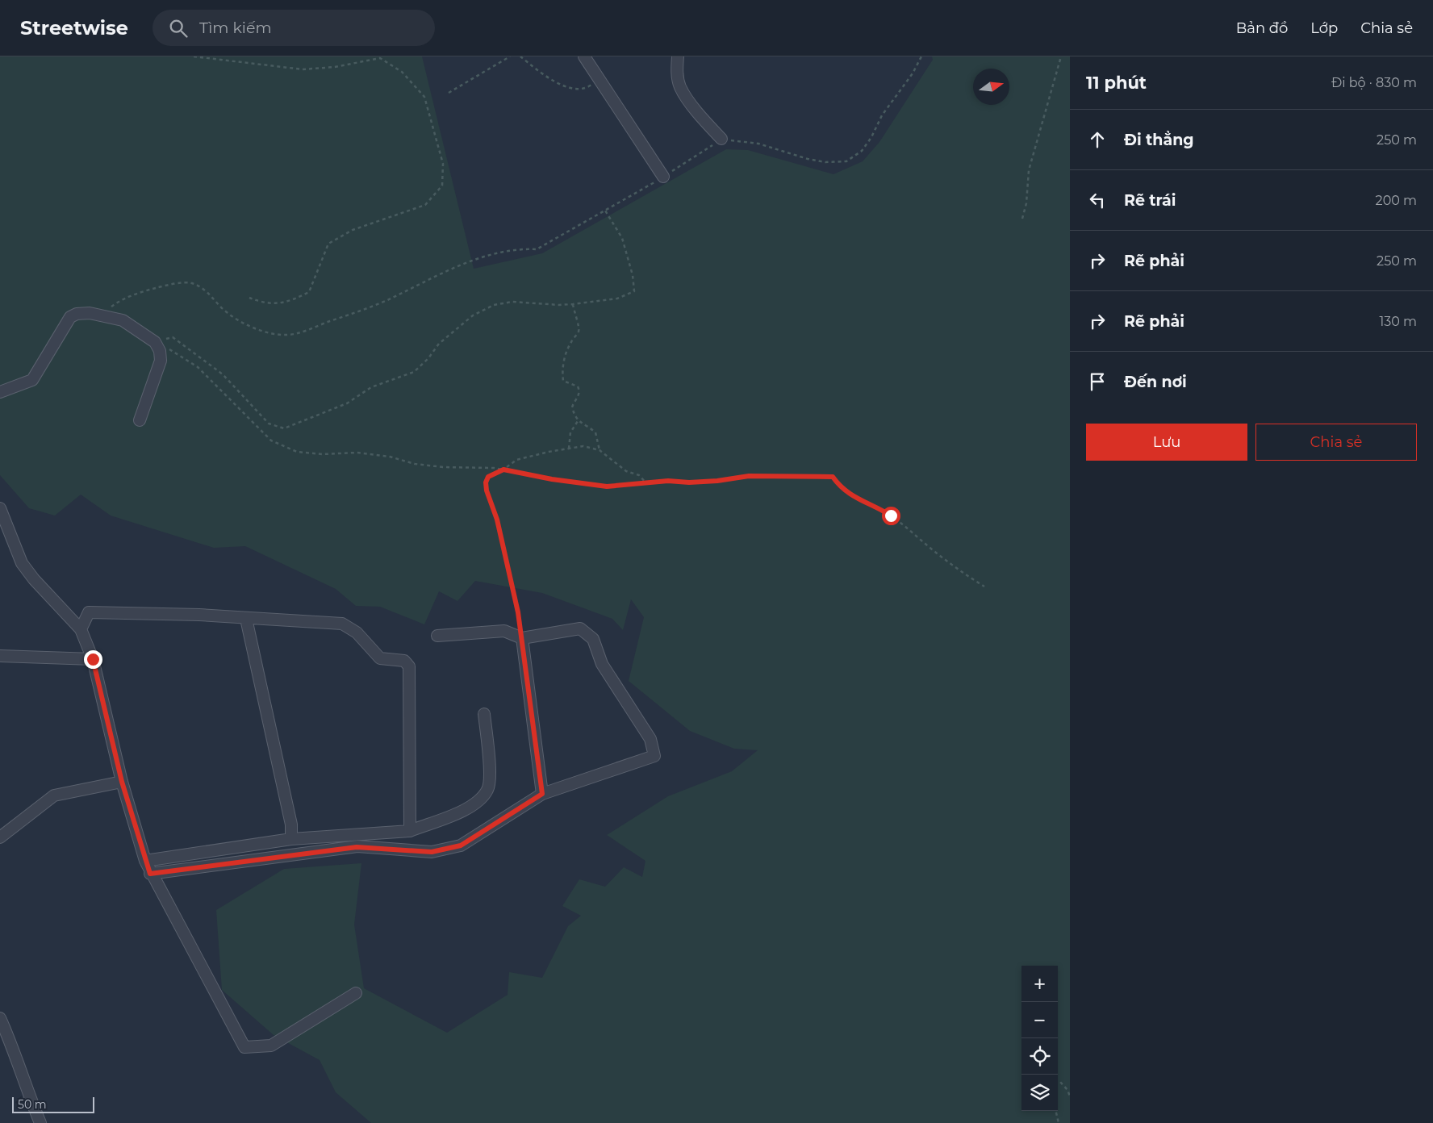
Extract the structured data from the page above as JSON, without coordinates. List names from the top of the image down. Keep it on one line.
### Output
{"scale_bar":"50 m","north":"right","page":{"header":"Streetwise","search":"Tìm kiếm","nav":["Bản đồ","Lớp","Chia sẻ"],"heading":["11 phút","Đi bộ · 830 m"],"list":[["Đi thẳng","250 m"],["Rẽ trái","200 m"],["Rẽ phải","250 m"],["Rẽ phải","130 m"],"Đến nơi"],"buttons":["Lưu","Chia sẻ"],"map_buttons":["+","−"],"scale":"50 m"}}
